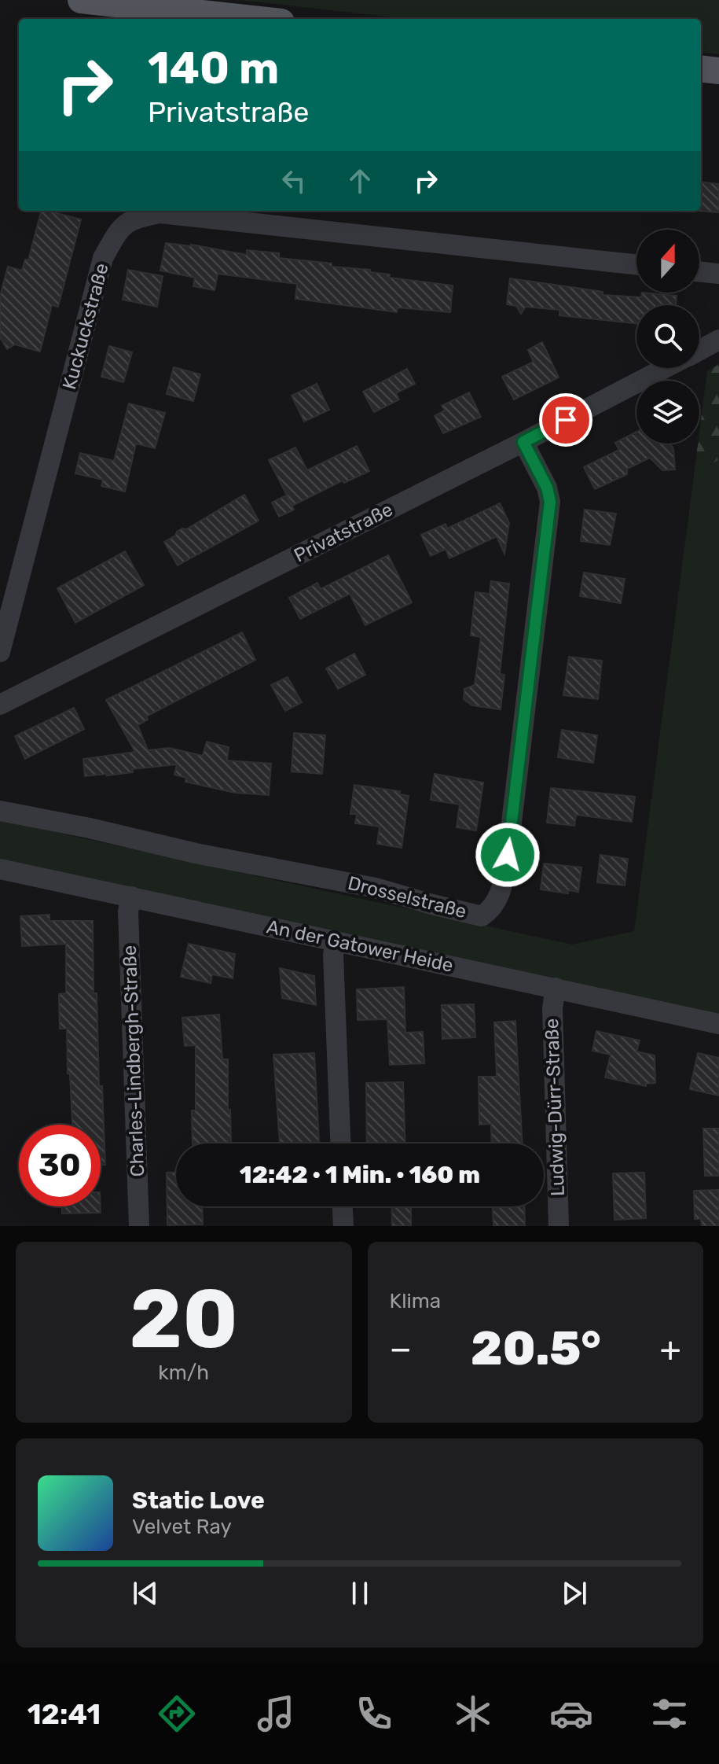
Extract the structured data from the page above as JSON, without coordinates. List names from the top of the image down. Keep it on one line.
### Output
{"streets":{"street":["Kuckuckstraße","Privatstraße","Drosselstraße","An der Gatower Heide","Charles-Lindbergh-Straße","Ludwig-Dürr-Straße"]},"crossings":[["Privatstraße","Drosselstraße"],["An der Gatower Heide","Charles-Lindbergh-Straße"],["An der Gatower Heide","Ludwig-Dürr-Straße"]],"north":"top","page":{"turn":["140 m","Privatstraße"],"limit":"30","trip":"12:42 · 1 Min. · 160 m","tile":[["20","km/h"],"Klima"],"heat":["−","20.5°","+"],"song":["Static Love","Velvet Ray"],"tabs":"12:41"}}
